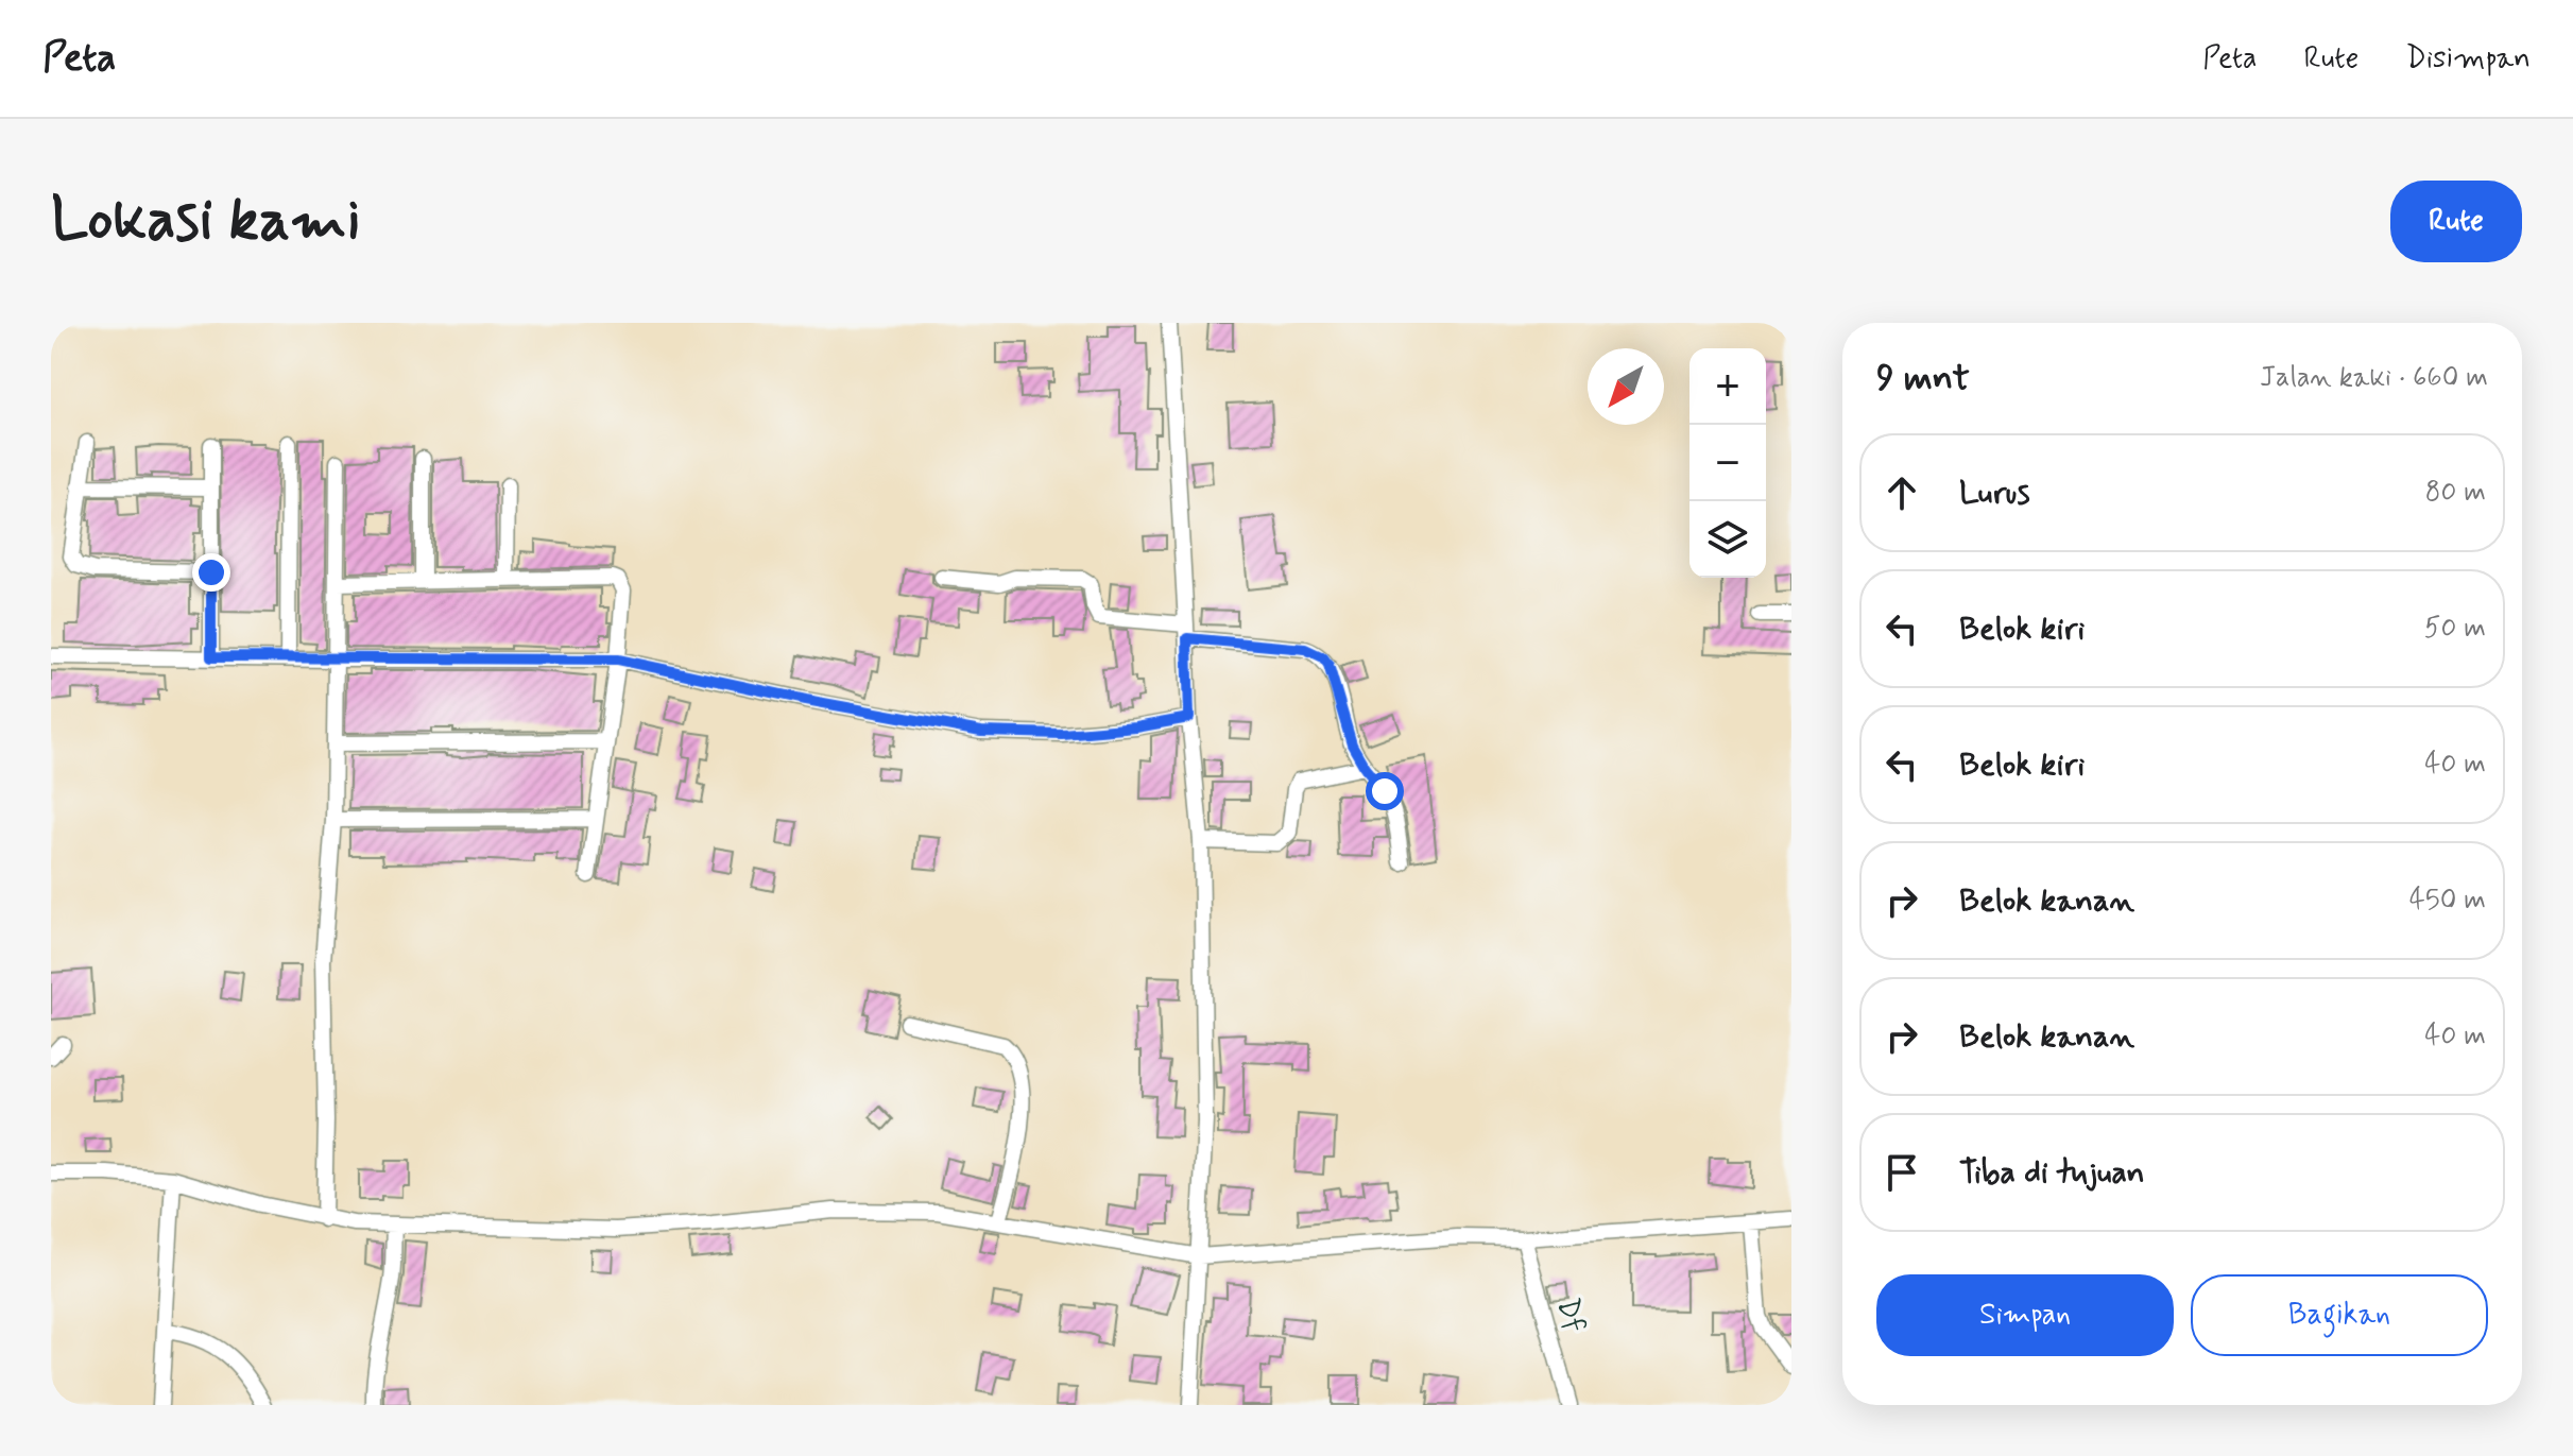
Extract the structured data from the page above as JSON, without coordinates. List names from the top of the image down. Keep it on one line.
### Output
{"streets":{"street":["Df"]},"north":"bottom left","page":{"header":"Peta","nav":["Peta","Rute","Disimpan"],"buttons":["Rute",["Simpan","Bagikan"]],"title":"Lokasi kami","heading":["9 mnt","Jalan kaki · 660 m"],"map_buttons":["+","−"],"list":[["Lurus","80 m"],["Belok kiri","50 m"],["Belok kiri","40 m"],["Belok kanan","450 m"],["Belok kanan","40 m"],"Tiba di tujuan"]}}
